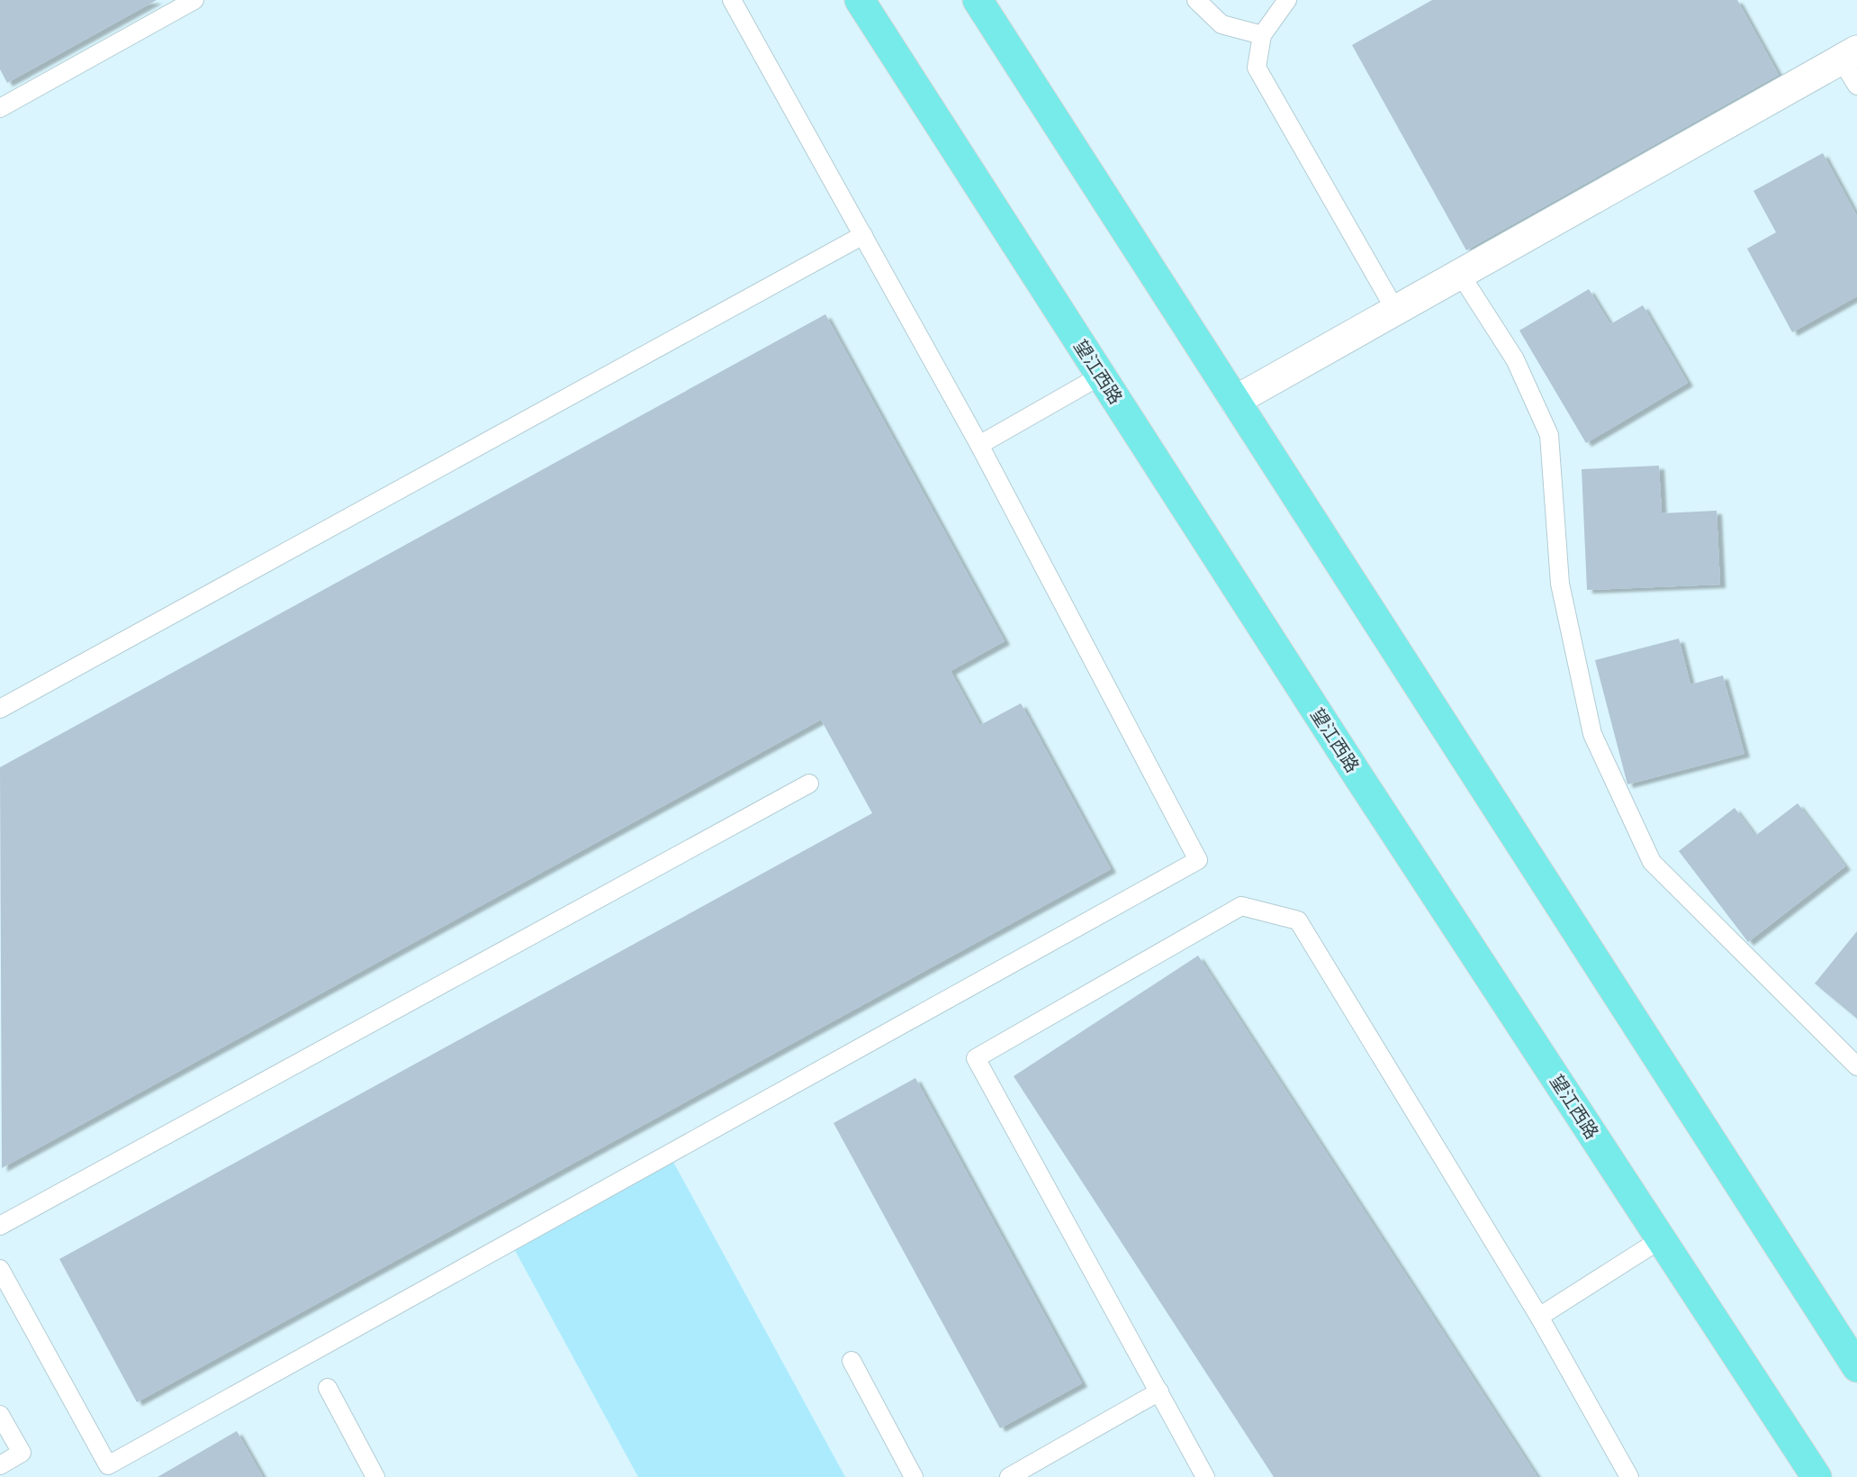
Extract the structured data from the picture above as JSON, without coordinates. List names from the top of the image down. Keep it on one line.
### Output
{"streets":{"main road":["望江西路"]}}
